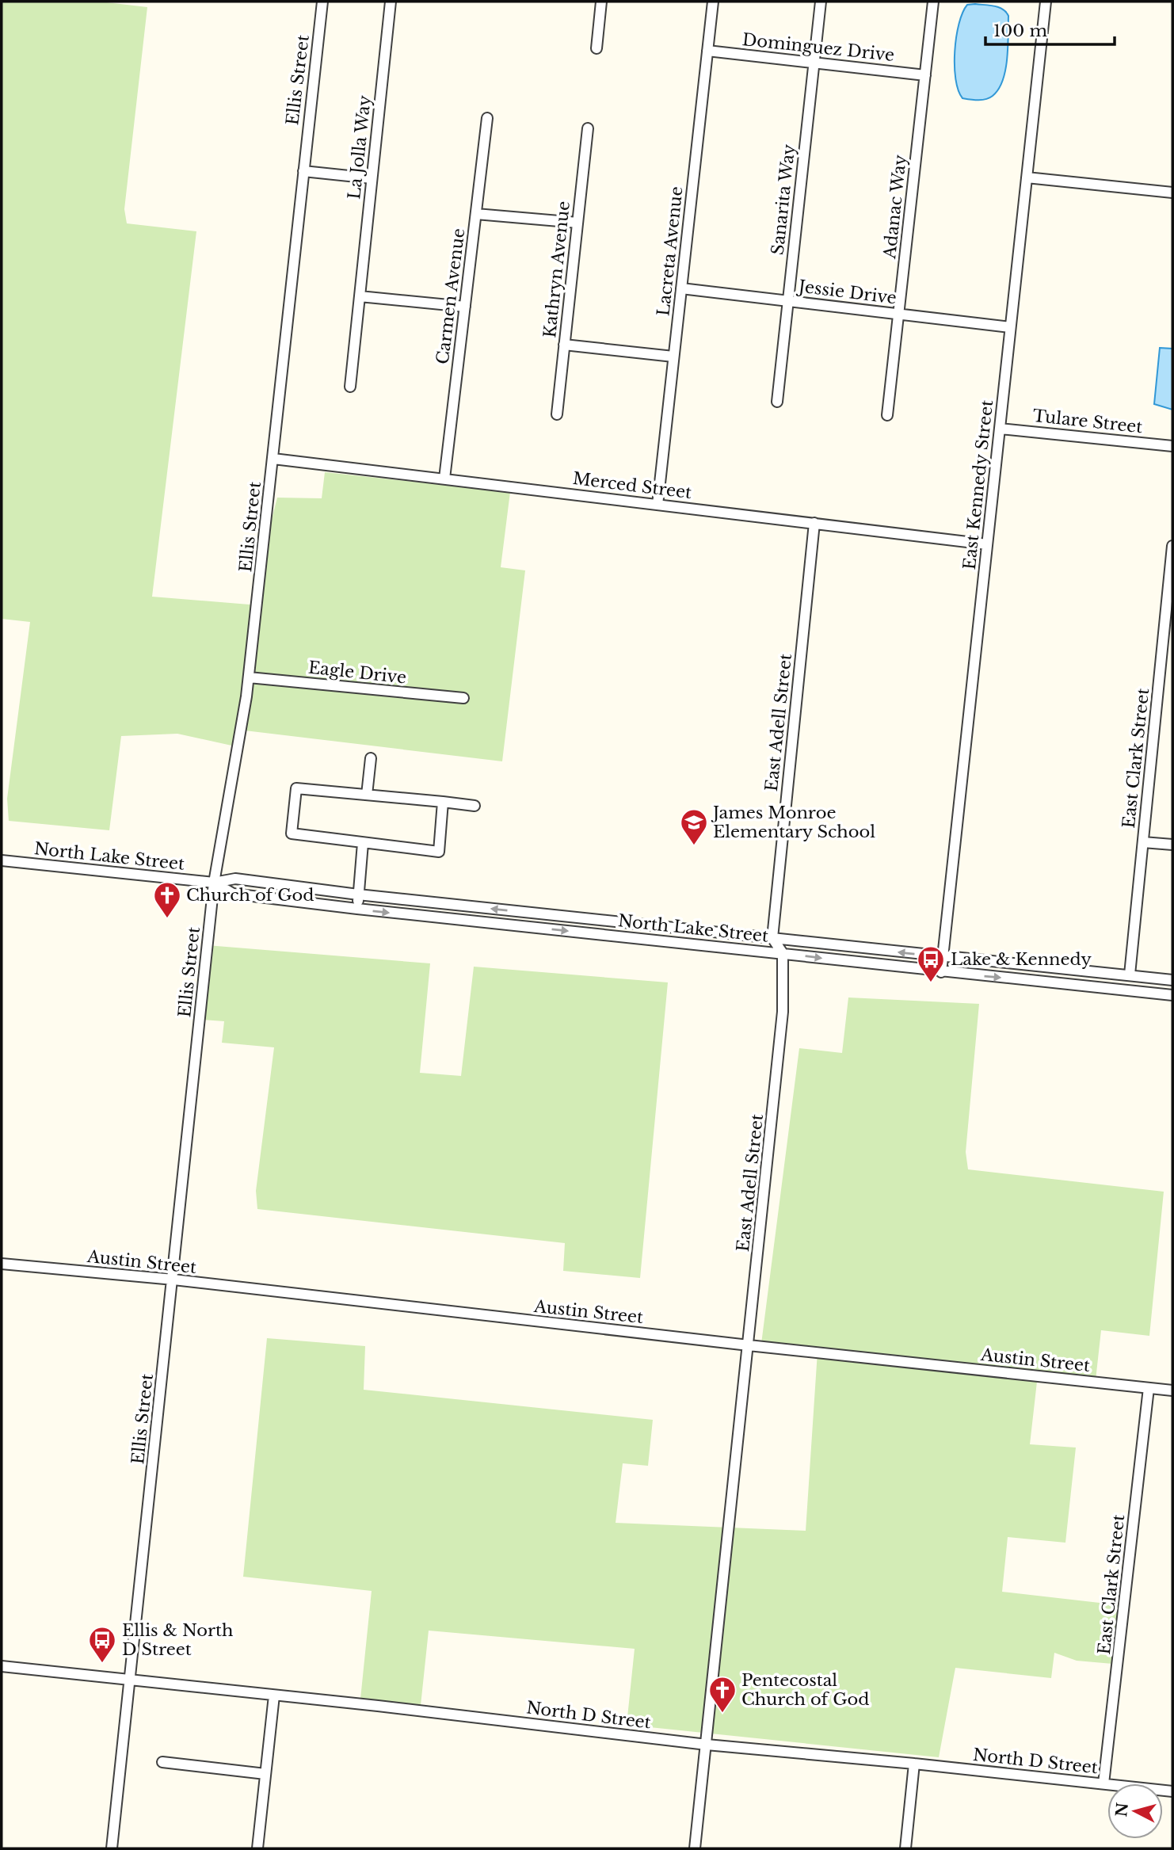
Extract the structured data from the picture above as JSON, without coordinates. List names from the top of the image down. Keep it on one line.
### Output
{"streets":{"street":["Dominguez Drive","Ellis Street","La Jolla Way","Sanarita Way","Adanac Way","Lacreta Avenue","Kathryn Avenue","Jessie Drive","Carmen Avenue","Tulare Street","East Kennedy Street","Merced Street","Eagle Drive","East Adell Street","East Clark Street","North Lake Street","Austin Street","North D Street"]},"crossings":[["Dominguez Drive","Sanarita Way"],["Dominguez Drive","Adanac Way"],["Dominguez Drive","Lacreta Avenue"],["Ellis Street","Merced Street"],["Ellis Street","Eagle Drive"],["Ellis Street","North Lake Street"],["Ellis Street","Austin Street"],["Ellis Street","North D Street"],["Sanarita Way","Jessie Drive"],["Adanac Way","Jessie Drive"],["Lacreta Avenue","Jessie Drive"],["Lacreta Avenue","Merced Street"],["Jessie Drive","East Kennedy Street"],["Carmen Avenue","Merced Street"],["Tulare Street","East Kennedy Street"],["East Kennedy Street","Merced Street"],["East Kennedy Street","North Lake Street"],["Merced Street","East Adell Street"],["East Adell Street","North Lake Street"],["East Adell Street","Austin Street"],["East Adell Street","North D Street"],["East Clark Street","North Lake Street"],["East Clark Street","Austin Street"],["East Clark Street","North D Street"]],"places":{"school or university":["James Monroe Elementary School"],"church":["Church of God","Pentecostal Church of God"],"bus stop":["Lake & Kennedy","Ellis & North D Street"]},"scale_bar":"100 m","north":"left"}
